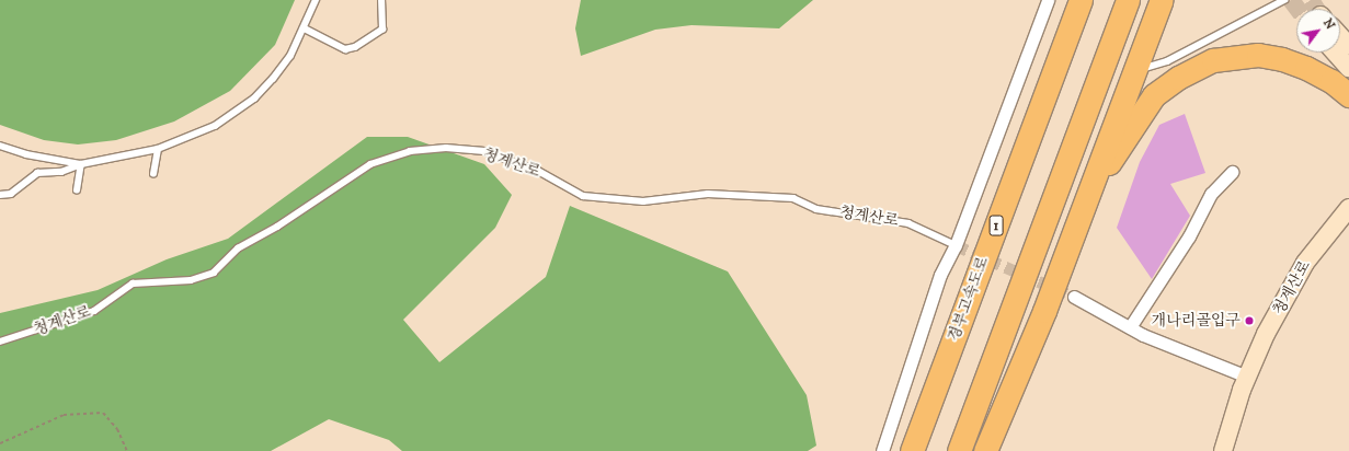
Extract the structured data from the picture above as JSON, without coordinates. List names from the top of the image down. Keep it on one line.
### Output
{"streets":{"highway":["1","경부고속도로"],"main road":["청계산로"]},"places":["개나리골입구"],"north":"top right"}
